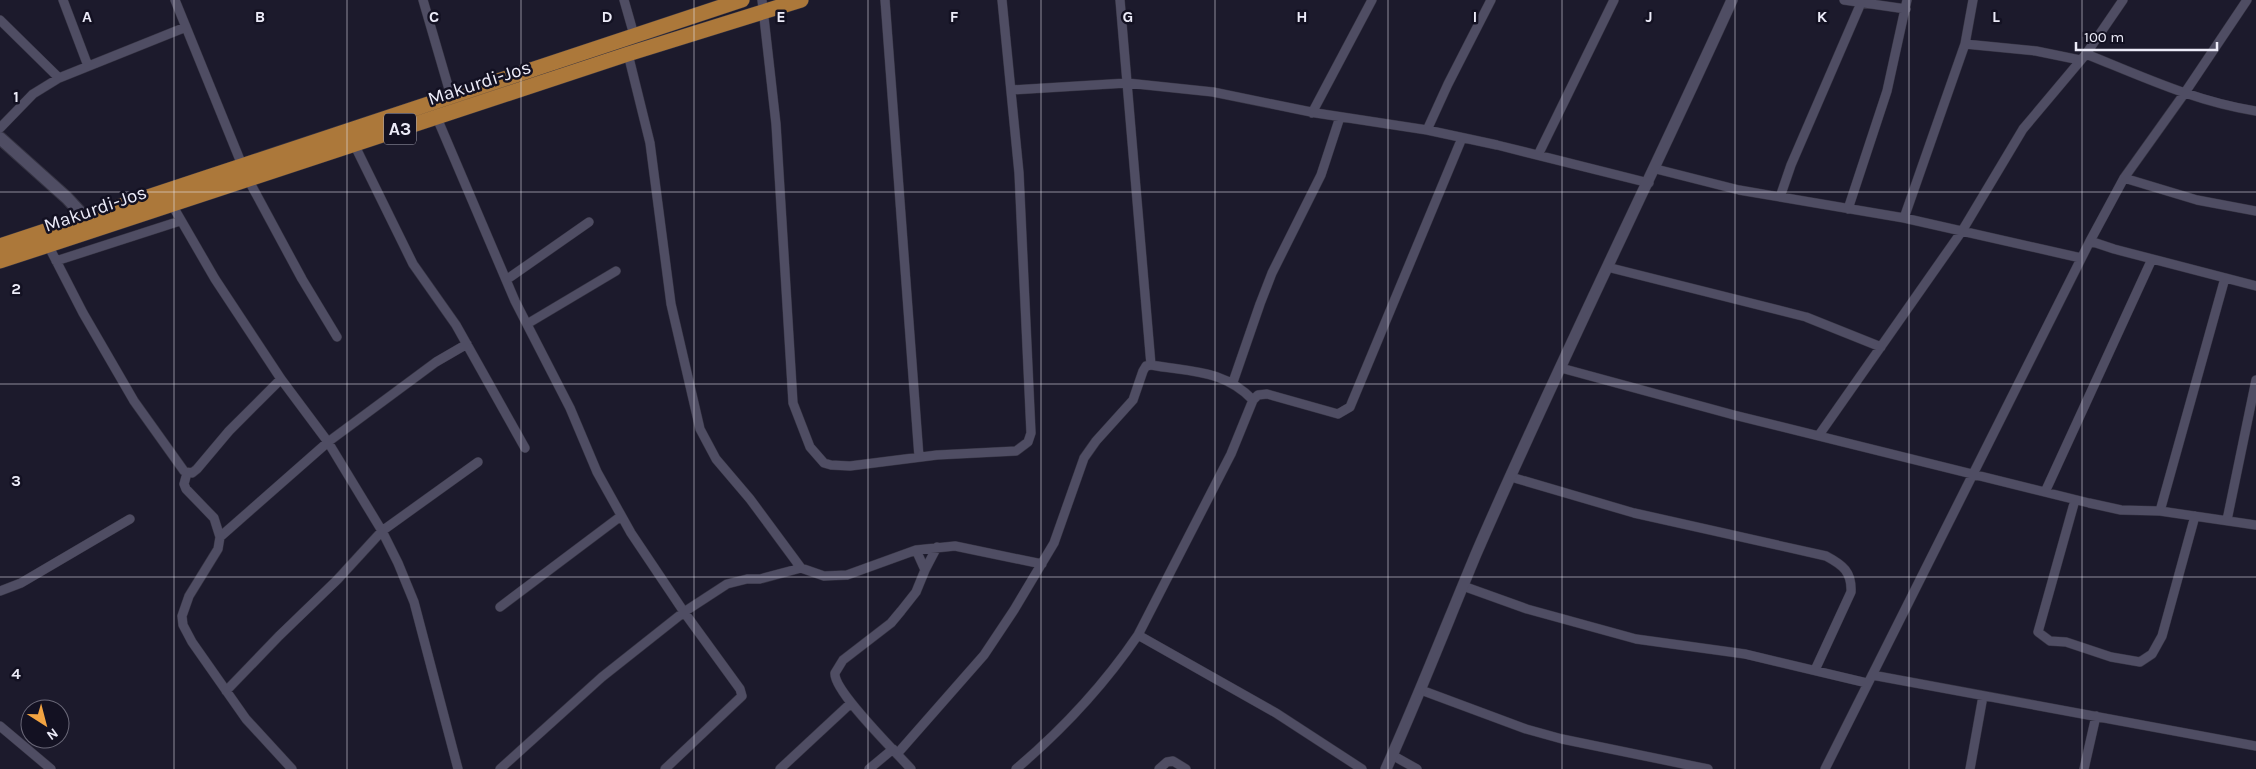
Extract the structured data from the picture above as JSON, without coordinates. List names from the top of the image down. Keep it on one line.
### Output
{"streets":{"highway":["Makurdi-Jos","A3"]},"scale_bar":"100 m","north":"bottom right","grid":{"columns":["A","B","C","D","E","F","G","H","I","J","K","L"],"rows":["1","2","3","4"]}}
